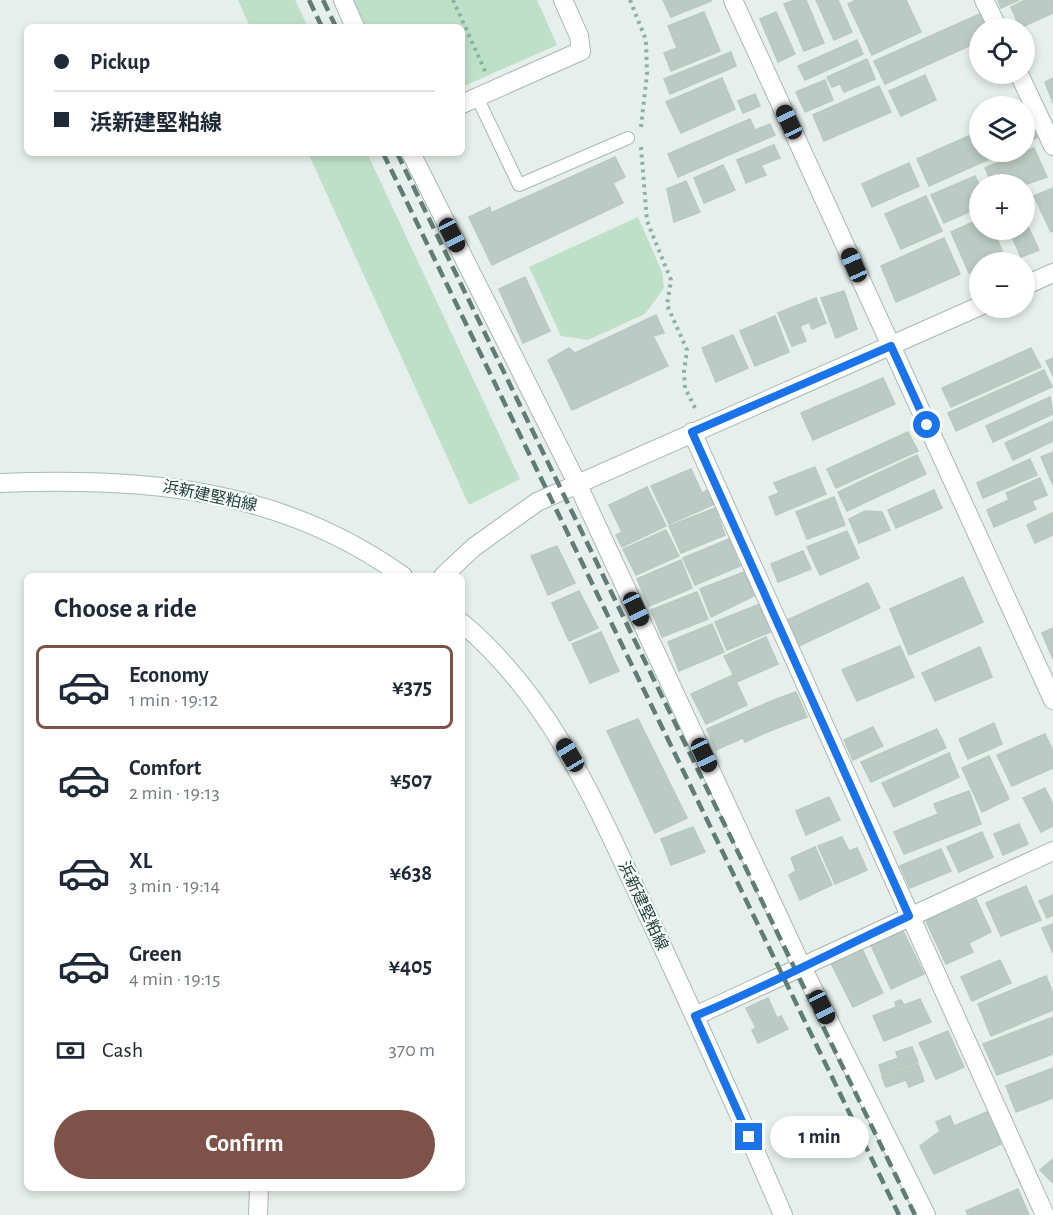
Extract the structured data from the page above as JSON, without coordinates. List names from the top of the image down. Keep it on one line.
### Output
{"streets":{"street":["浜新建堅粕線"]},"page":{"map_buttons":["+","−"],"banner":["Pickup","浜新建堅粕線"],"heading":"Choose a ride","list":[{"name":"Economy","note":"1 min · 19:12","value":"¥375"},{"name":"Comfort","note":"2 min · 19:13","value":"¥507"},{"name":"XL","note":"3 min · 19:14","value":"¥638"},{"name":"Green","note":"4 min · 19:15","value":"¥405"}],"pay":["Cash","370 m"],"buttons":"Confirm","bubble":"1 min"}}
